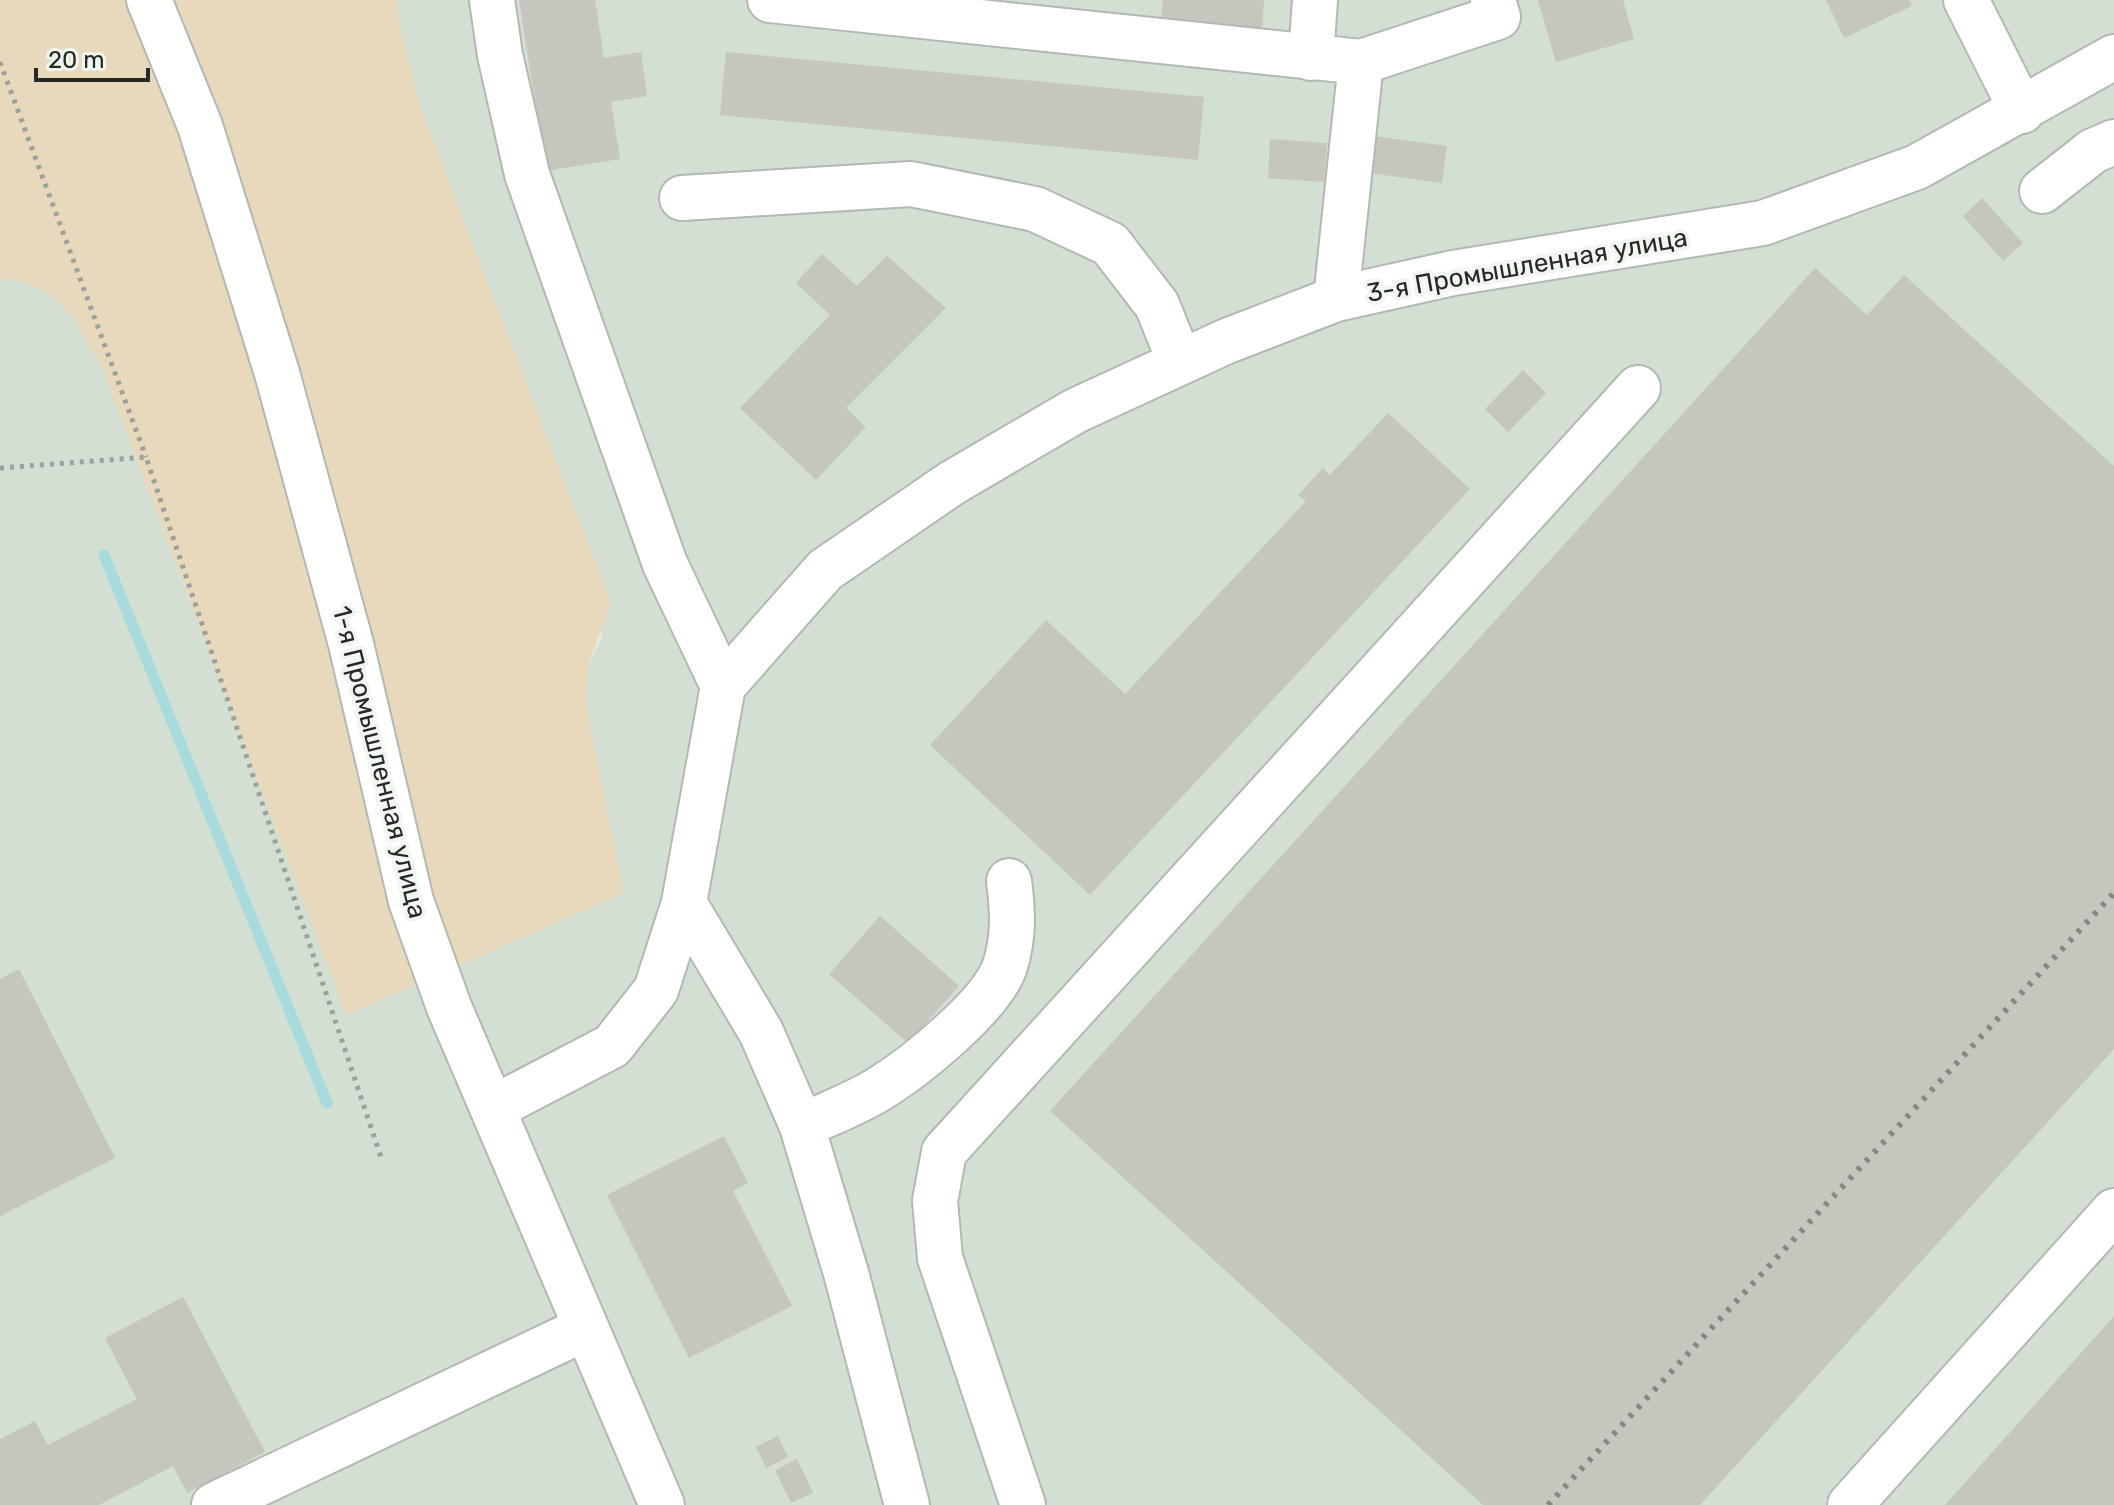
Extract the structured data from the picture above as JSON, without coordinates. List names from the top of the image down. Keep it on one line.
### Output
{"streets":{"main road":["3-я Промышленная улица","1-я Промышленная улица"]},"scale_bar":"20 m"}
